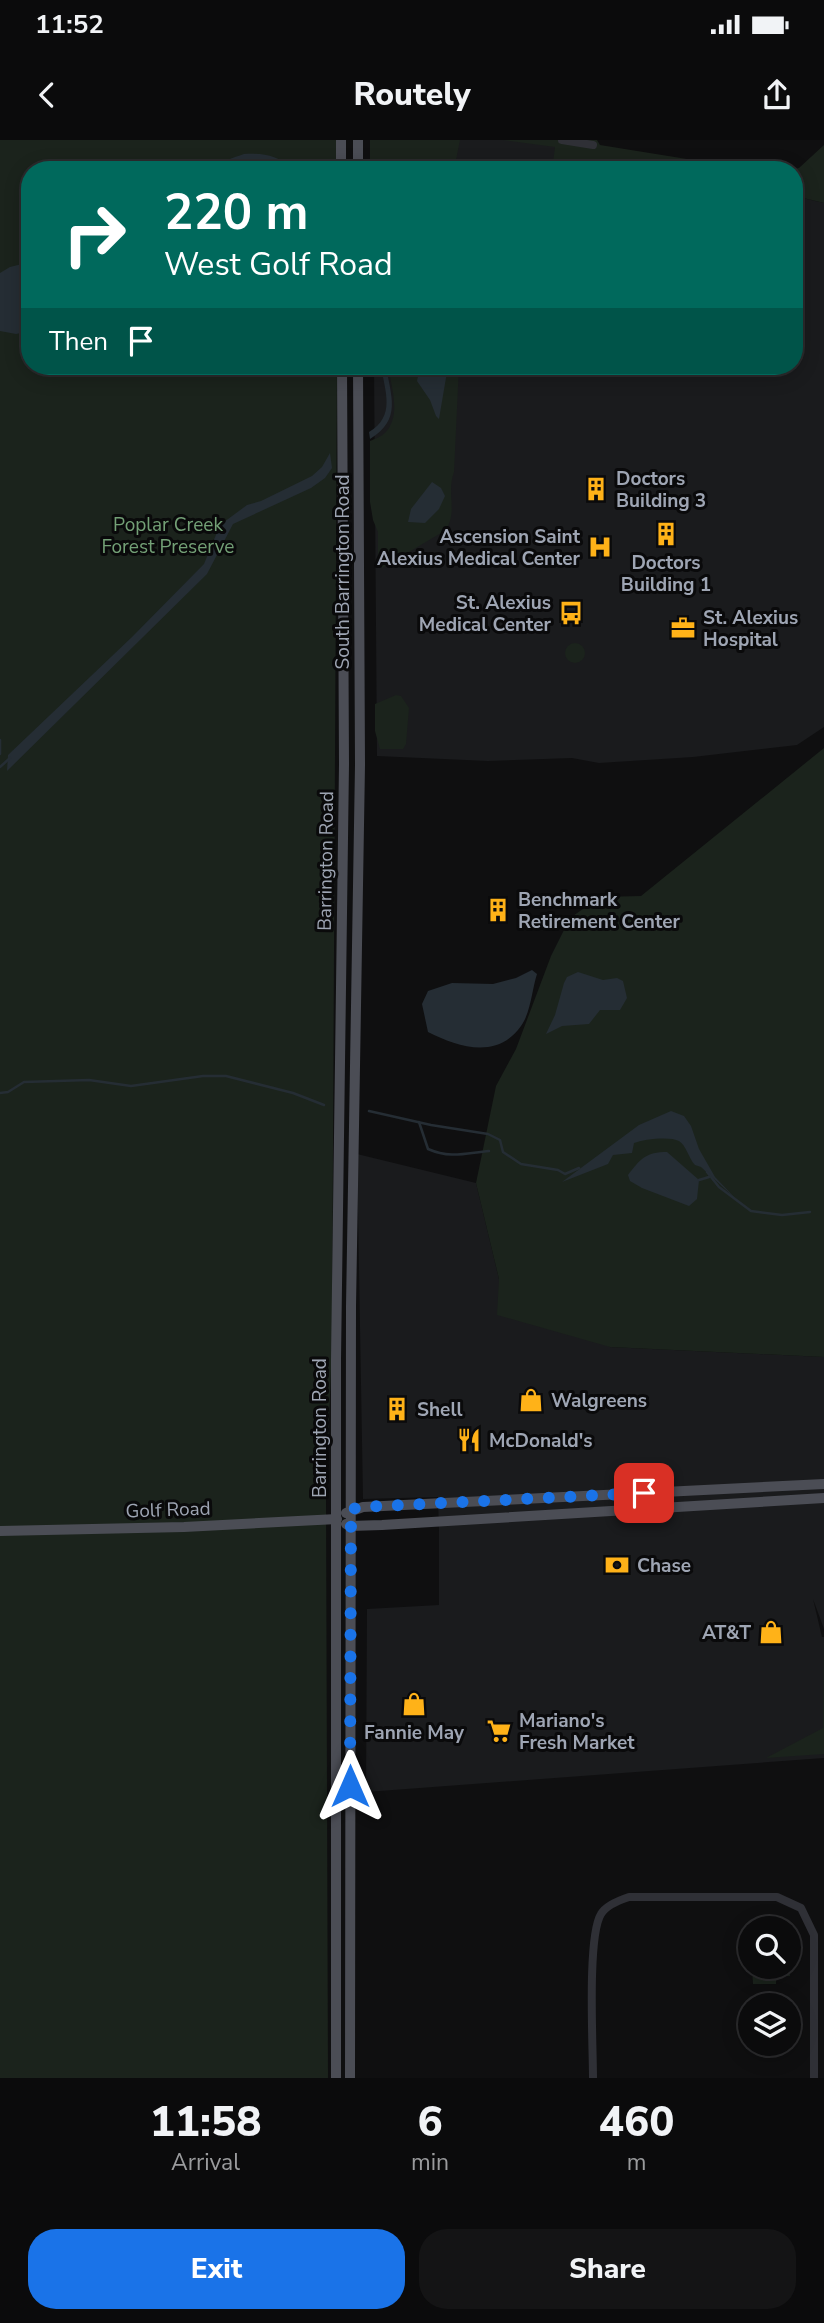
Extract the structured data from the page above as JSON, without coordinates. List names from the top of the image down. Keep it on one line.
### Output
{"streets":{"main road":["South Barrington Road","Barrington Road","Golf Road"]},"crossings":[["South Barrington Road","Barrington Road"],["Barrington Road","Golf Road"]],"parks":["Poplar Creek Forest Preserve"],"places":{"building":["Doctors Building 3","Doctors Building 1","Benchmark Retirement Center","Shell"],"hospital":["Ascension Saint Alexius Medical Center"],"bus stop":["St. Alexius Medical Center"],"office":["St. Alexius Hospital"],"shop":["Walgreens","AT&T","Fannie May"],"restaurant":["McDonald's"],"bank":["Chase"],"supermarket":["Mariano's Fresh Market"]},"page":{"status":"11:52","header":"Routely","turn":["220 m","West Golf Road"],"then":"Then","eta":["11:58","Arrival","6","min","460","m"],"buttons":["Exit","Share"]}}
